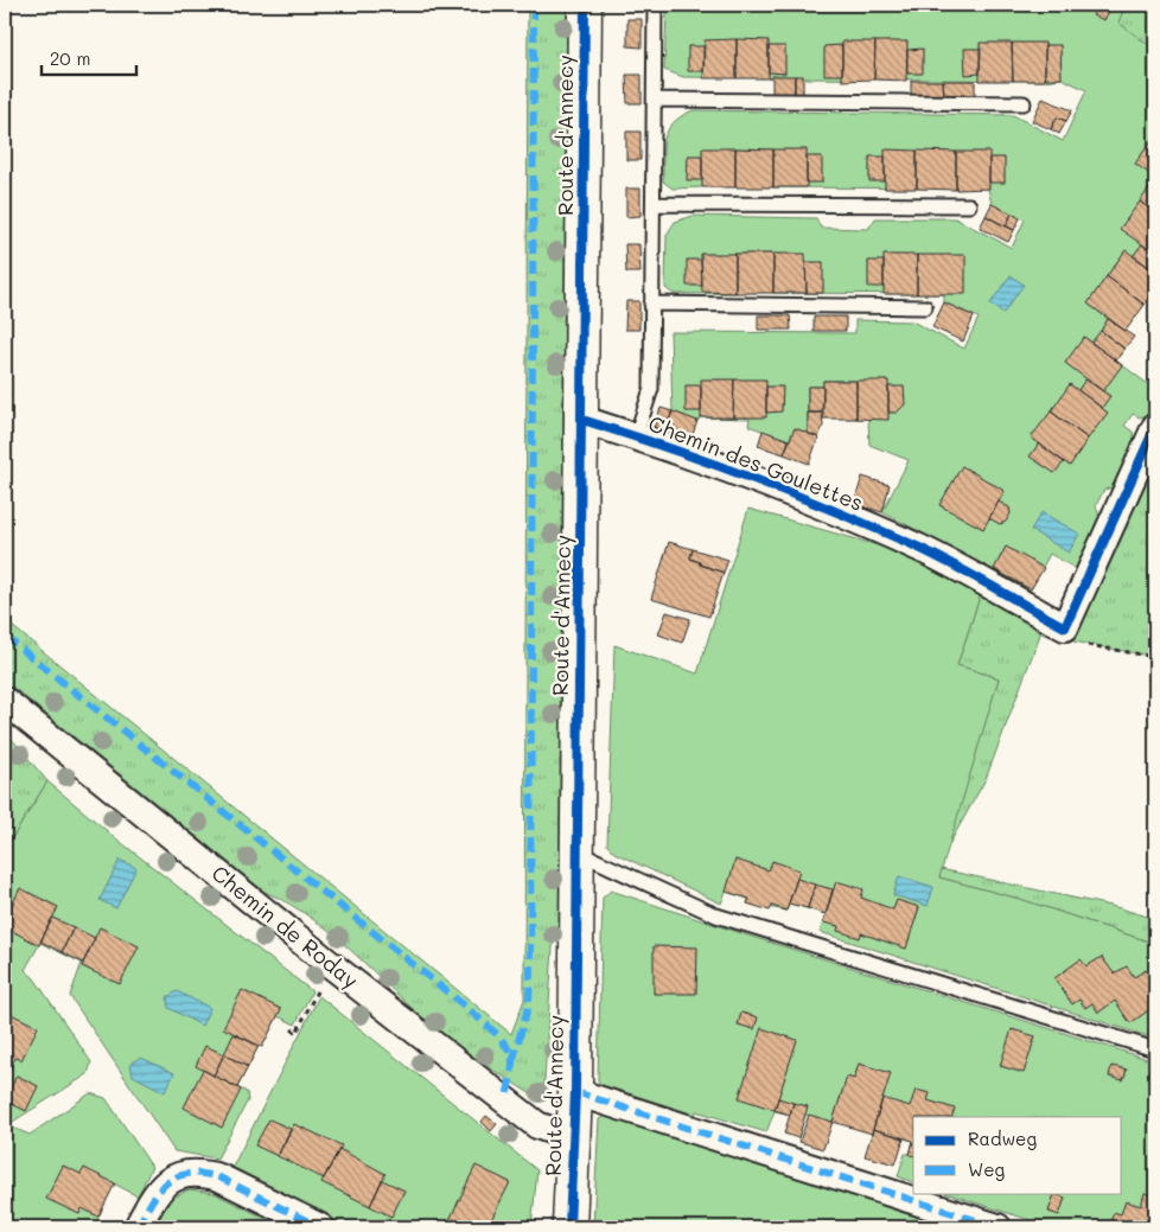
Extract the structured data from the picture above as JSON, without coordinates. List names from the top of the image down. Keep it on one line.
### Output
{"streets":{"main road":["Route d'Annecy"],"street":["Chemin des Goulettes","Chemin de Roday"]},"crossings":[["Route d'Annecy","Chemin des Goulettes"],["Route d'Annecy","Chemin de Roday"]],"legend":["Radweg","Weg"],"scale_bar":"20 m"}
